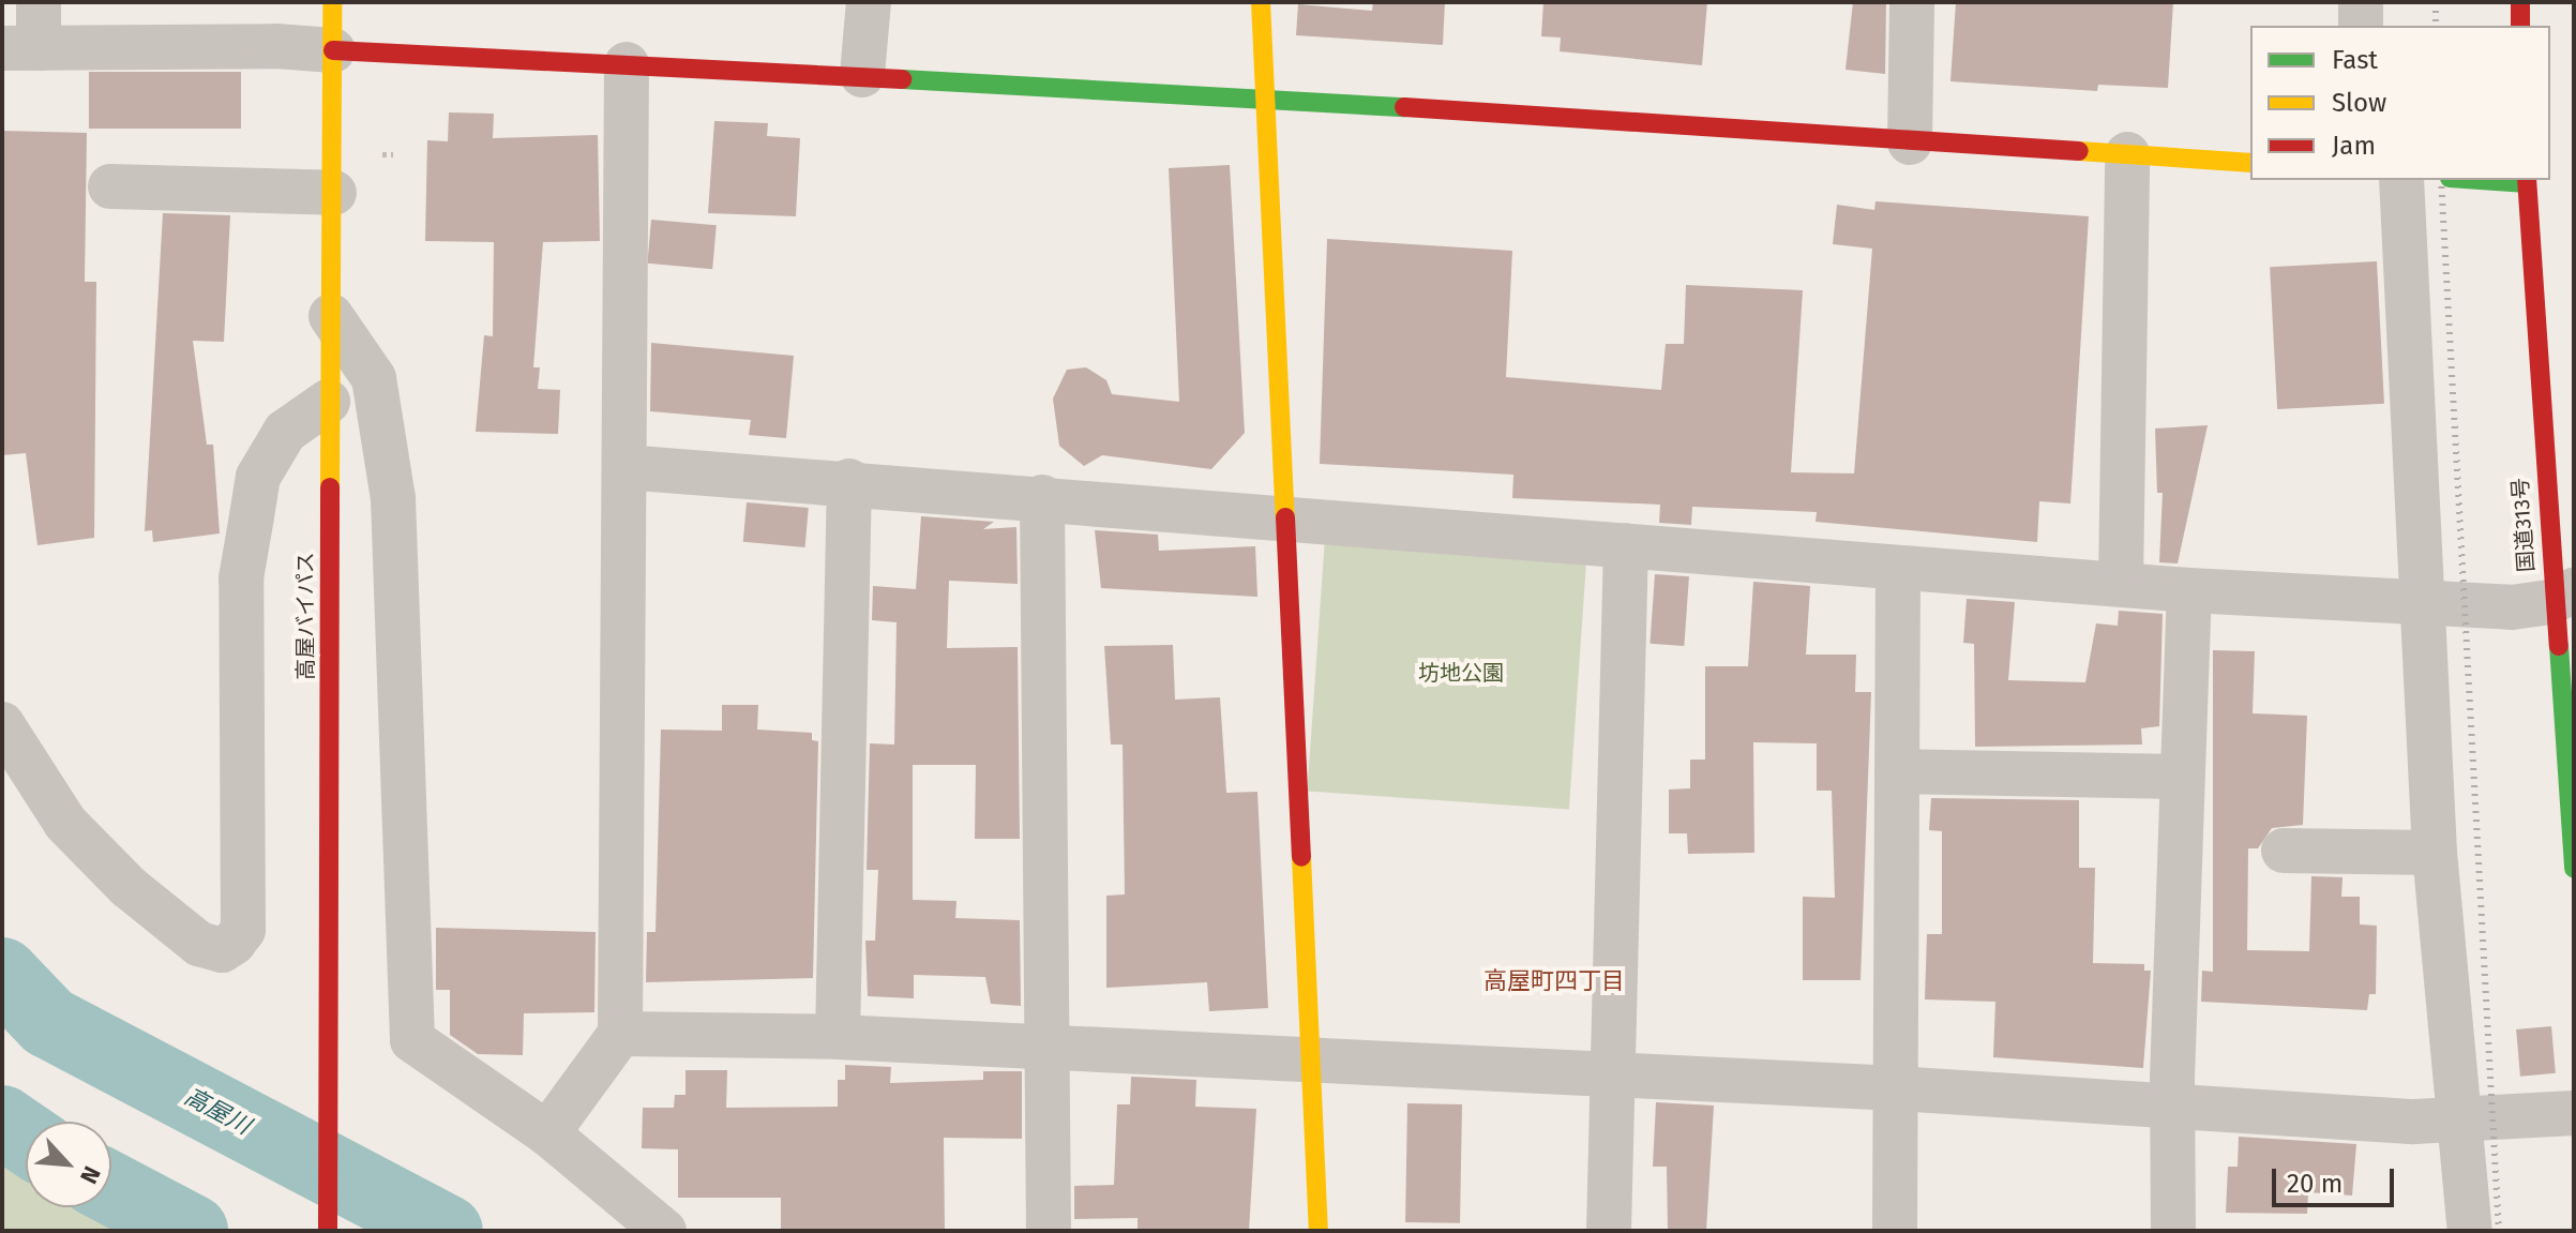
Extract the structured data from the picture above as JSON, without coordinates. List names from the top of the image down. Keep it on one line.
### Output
{"streets":{"main road":["国道313号","高屋バイパス"]},"districts":["高屋町四丁目"],"water":["高屋川"],"parks":["坊地公園"],"legend":["Fast","Slow","Jam"],"scale_bar":"20 m","north":"bottom right"}
